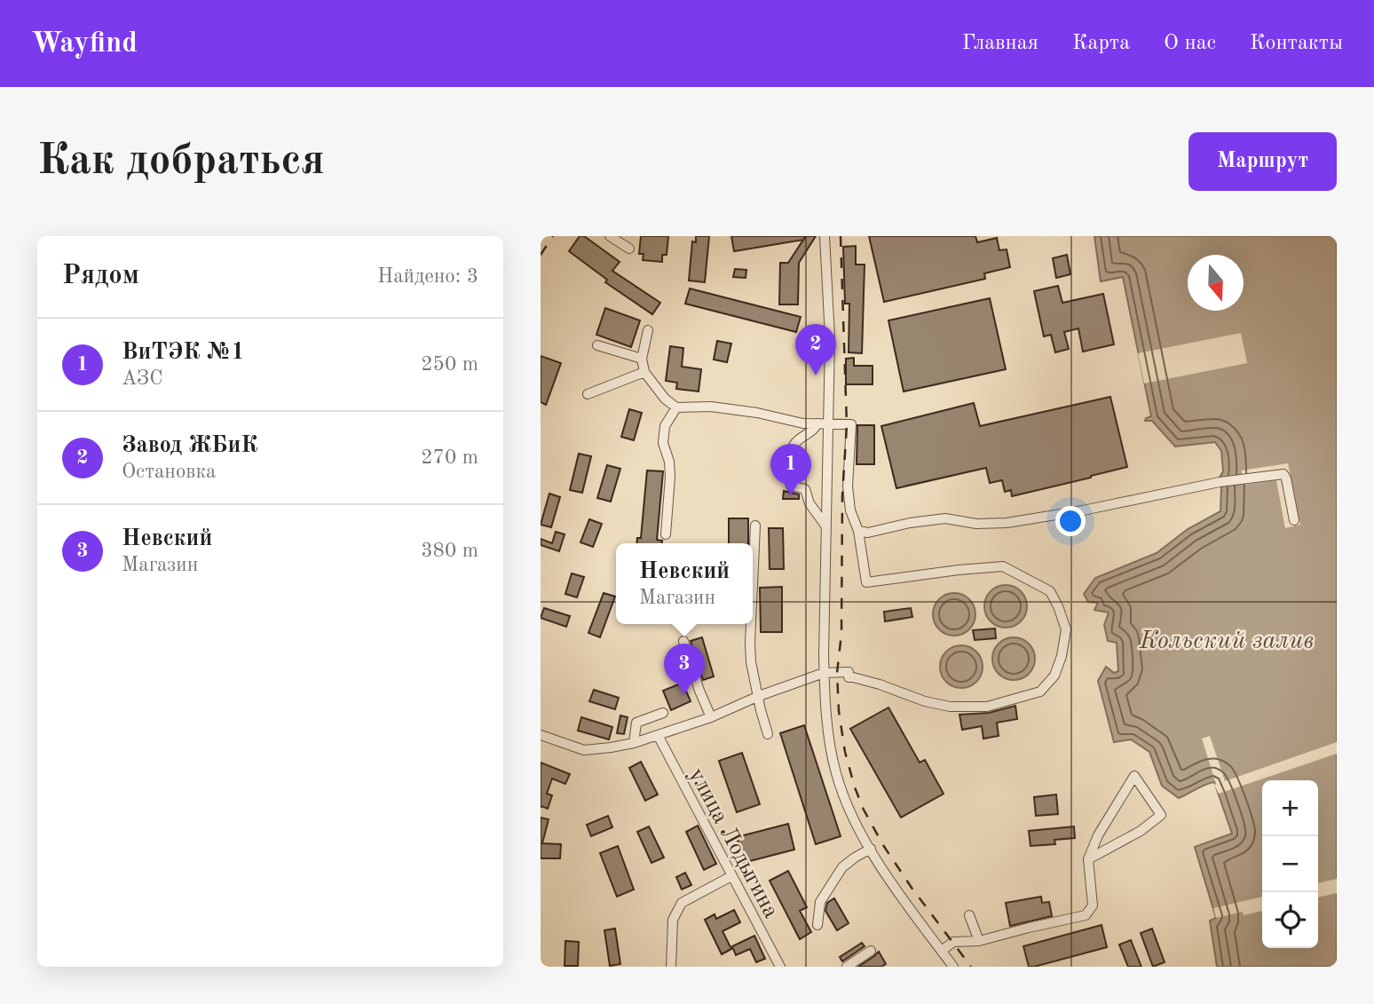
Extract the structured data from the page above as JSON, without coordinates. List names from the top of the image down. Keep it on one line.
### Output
{"streets":{"street":["улица Лодыгина"]},"water":["Кольский залив"],"north":"bottom","page":{"header":"Wayfind","nav":["Главная","Карта","О нас","Контакты"],"buttons":"Маршрут","title":"Как добраться","heading":["Рядом","Найдено: 3"],"list":[{"mark":"1","name":"ВиТЭК №1","note":"АЗС","value":"250 m"},{"mark":"2","name":"Завод ЖБиК","note":"Остановка","value":"270 m"},{"mark":"3","name":"Невский","note":"Магазин","value":"380 m"}],"pins":["2","1","3"],"popup":["Невский","Магазин"],"map_buttons":["+","−"]}}
